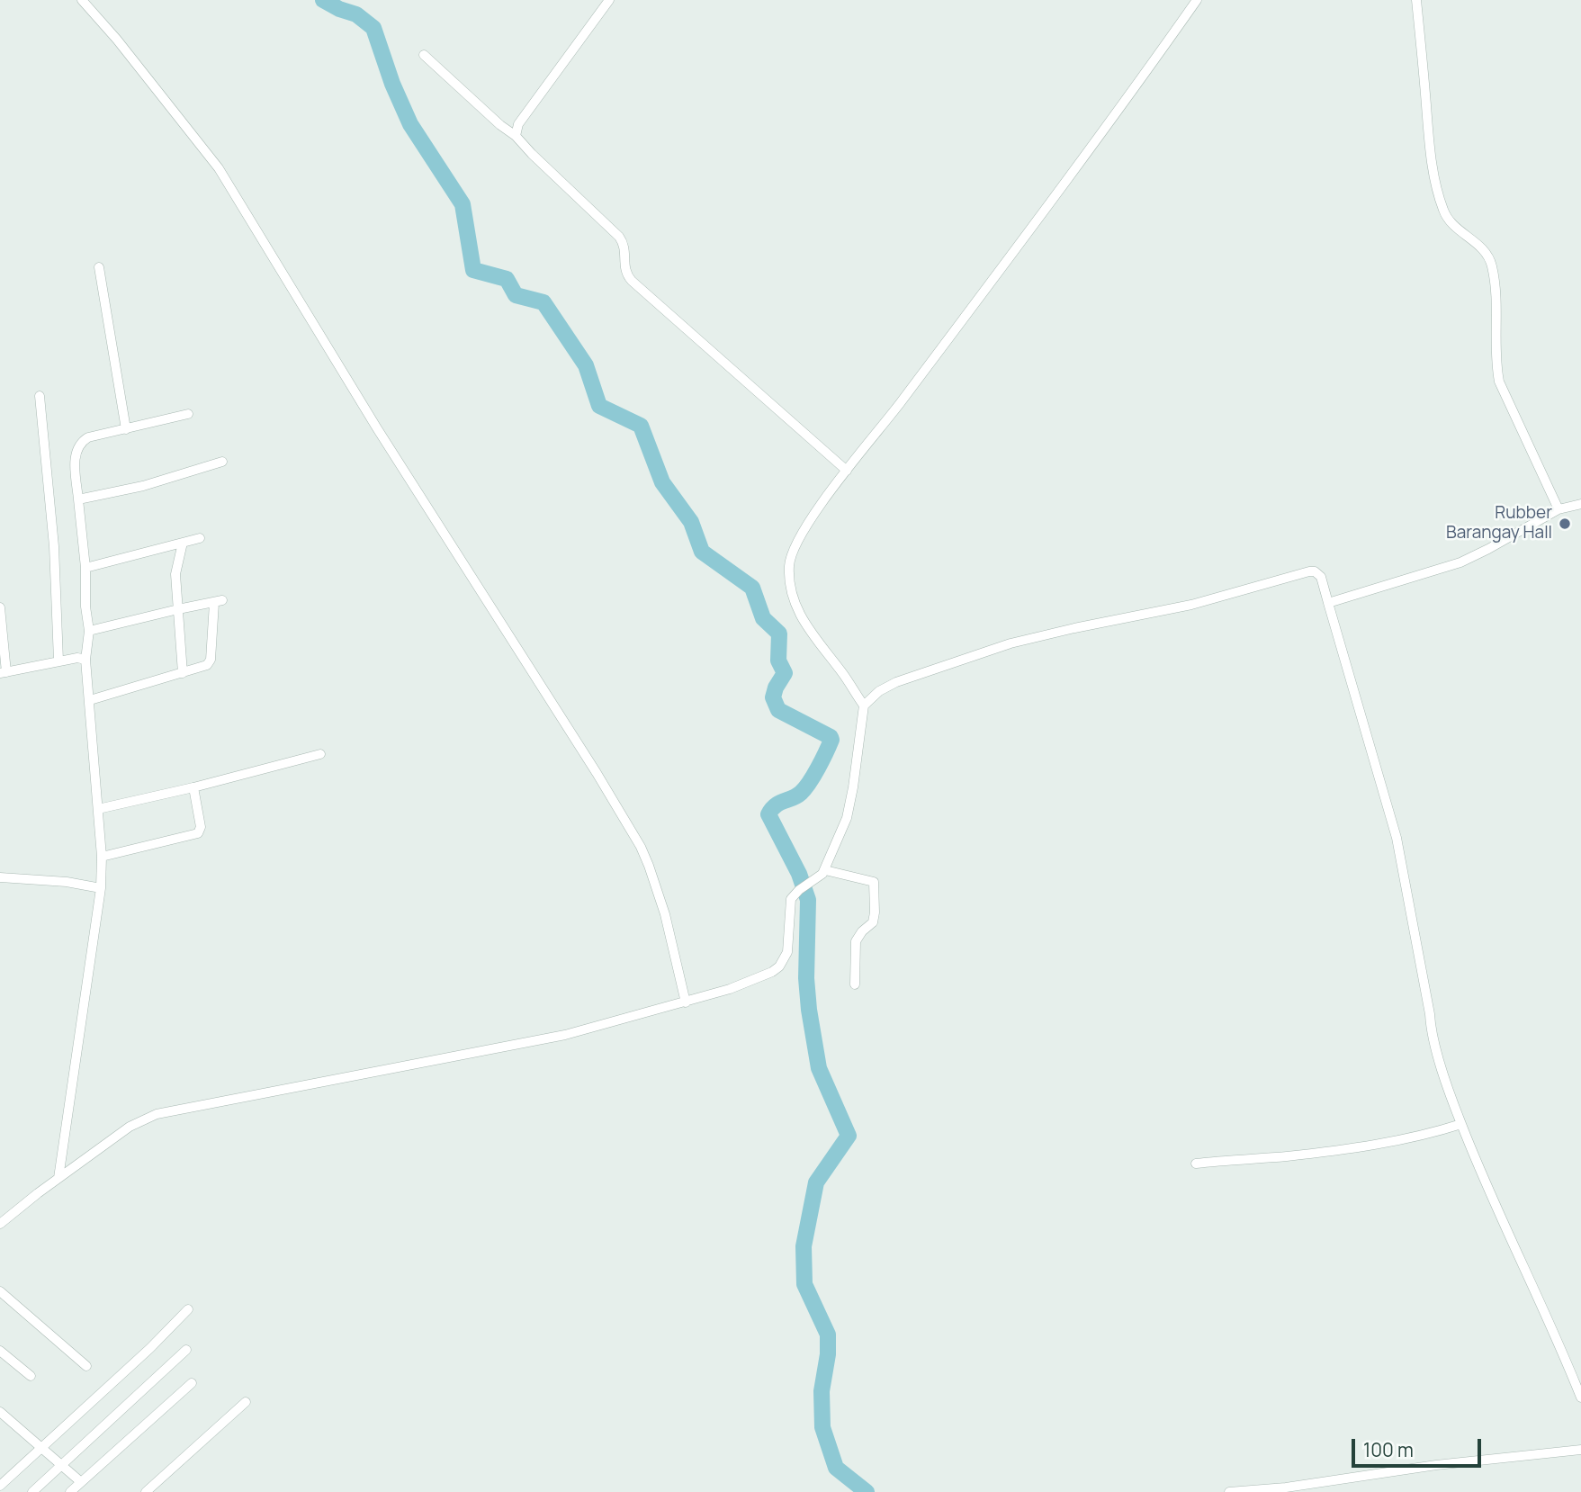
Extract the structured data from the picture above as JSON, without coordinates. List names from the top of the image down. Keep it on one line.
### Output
{"places":["Rubber Barangay Hall"],"scale_bar":"100 m"}
